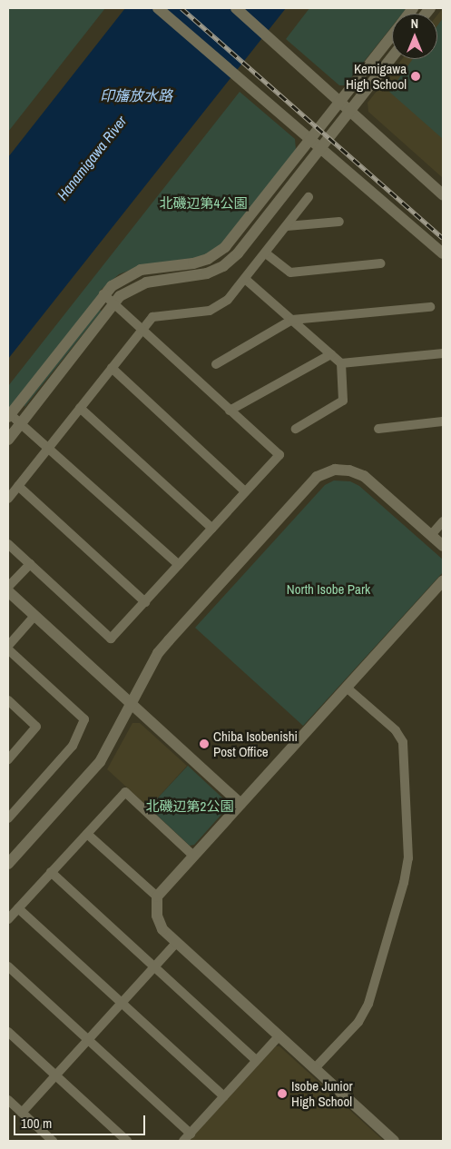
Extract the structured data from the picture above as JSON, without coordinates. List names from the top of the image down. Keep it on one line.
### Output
{"water":["印旛放水路","Hanamigawa River"],"parks":["北磯辺第4公園","North Isobe Park","北磯辺第2公園"],"places":["Kemigawa High School","Chiba Isobenishi Post Office","Isobe Junior High School"],"scale_bar":"100 m","north":"top"}
